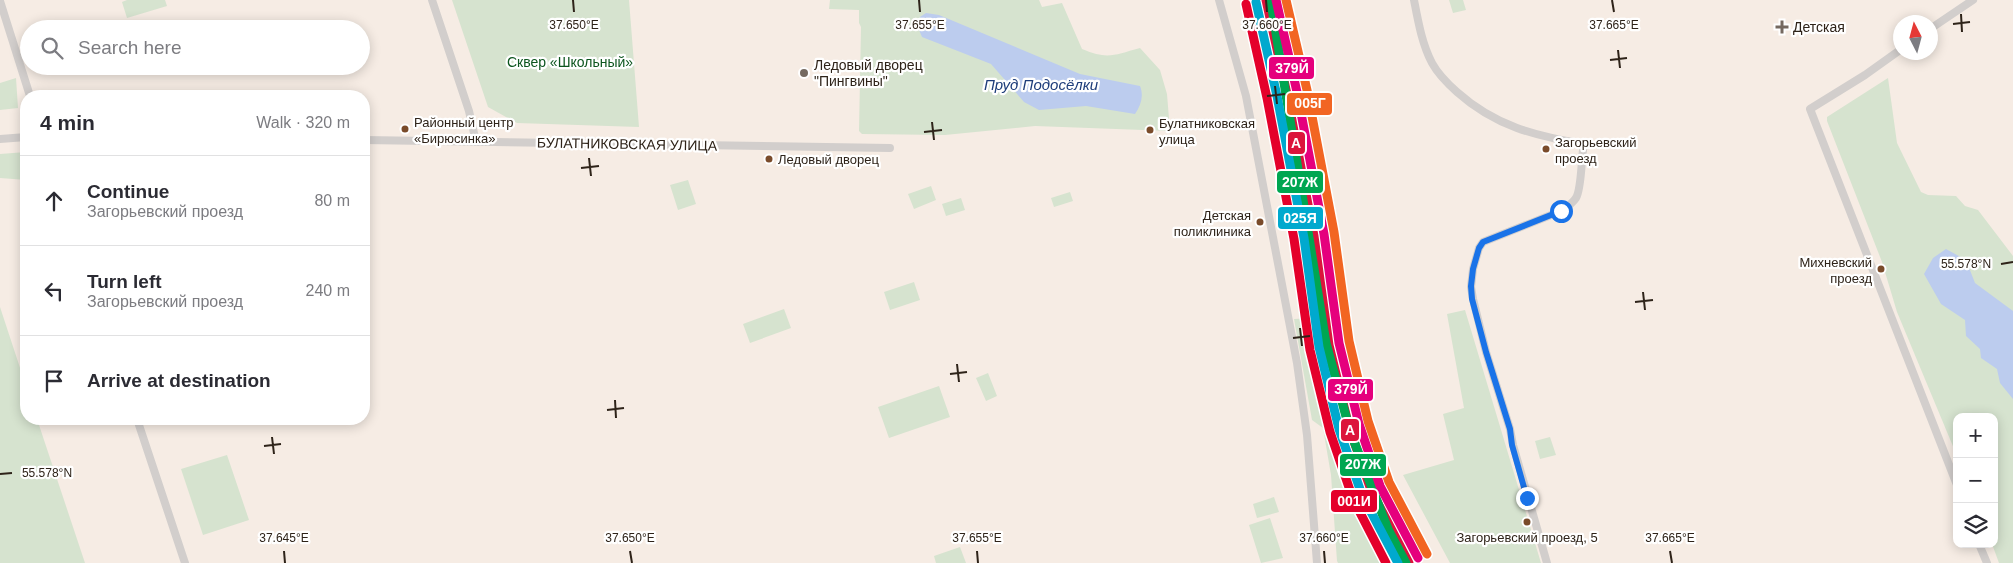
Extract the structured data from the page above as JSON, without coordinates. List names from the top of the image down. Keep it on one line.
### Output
{"streets":{"street":["БУЛАТНИКОВСКАЯ УЛИЦА"]},"water":["Пруд Подосёлки"],"parks":["Сквер «Школьный»"],"places":{"health":["Детская"],"other":["Ледовый дворец \"Пингвины\"","Районный центр «Бирюсинка»","Булатниковская улица","Загорьевский проезд","Ледовый дворец","Детская поликлиника","Михневский проезд","Загорьевский проезд, 5"]},"lines":["transit line A","transit line 379Й","transit line 005Г","transit line 207Ж","transit line 025Я","transit line 001И"],"north":"top","page":{"search":"Search here","heading":["4 min","Walk · 320 m"],"list":[["Continue","Загорьевский проезд","80 m"],["Turn left","Загорьевский проезд","240 m"],"Arrive at destination"],"map_buttons":["+","−"]},"coordinates":["37.650°E","37.655°E","37.660°E","37.665°E","55.578°N","37.645°E"]}
